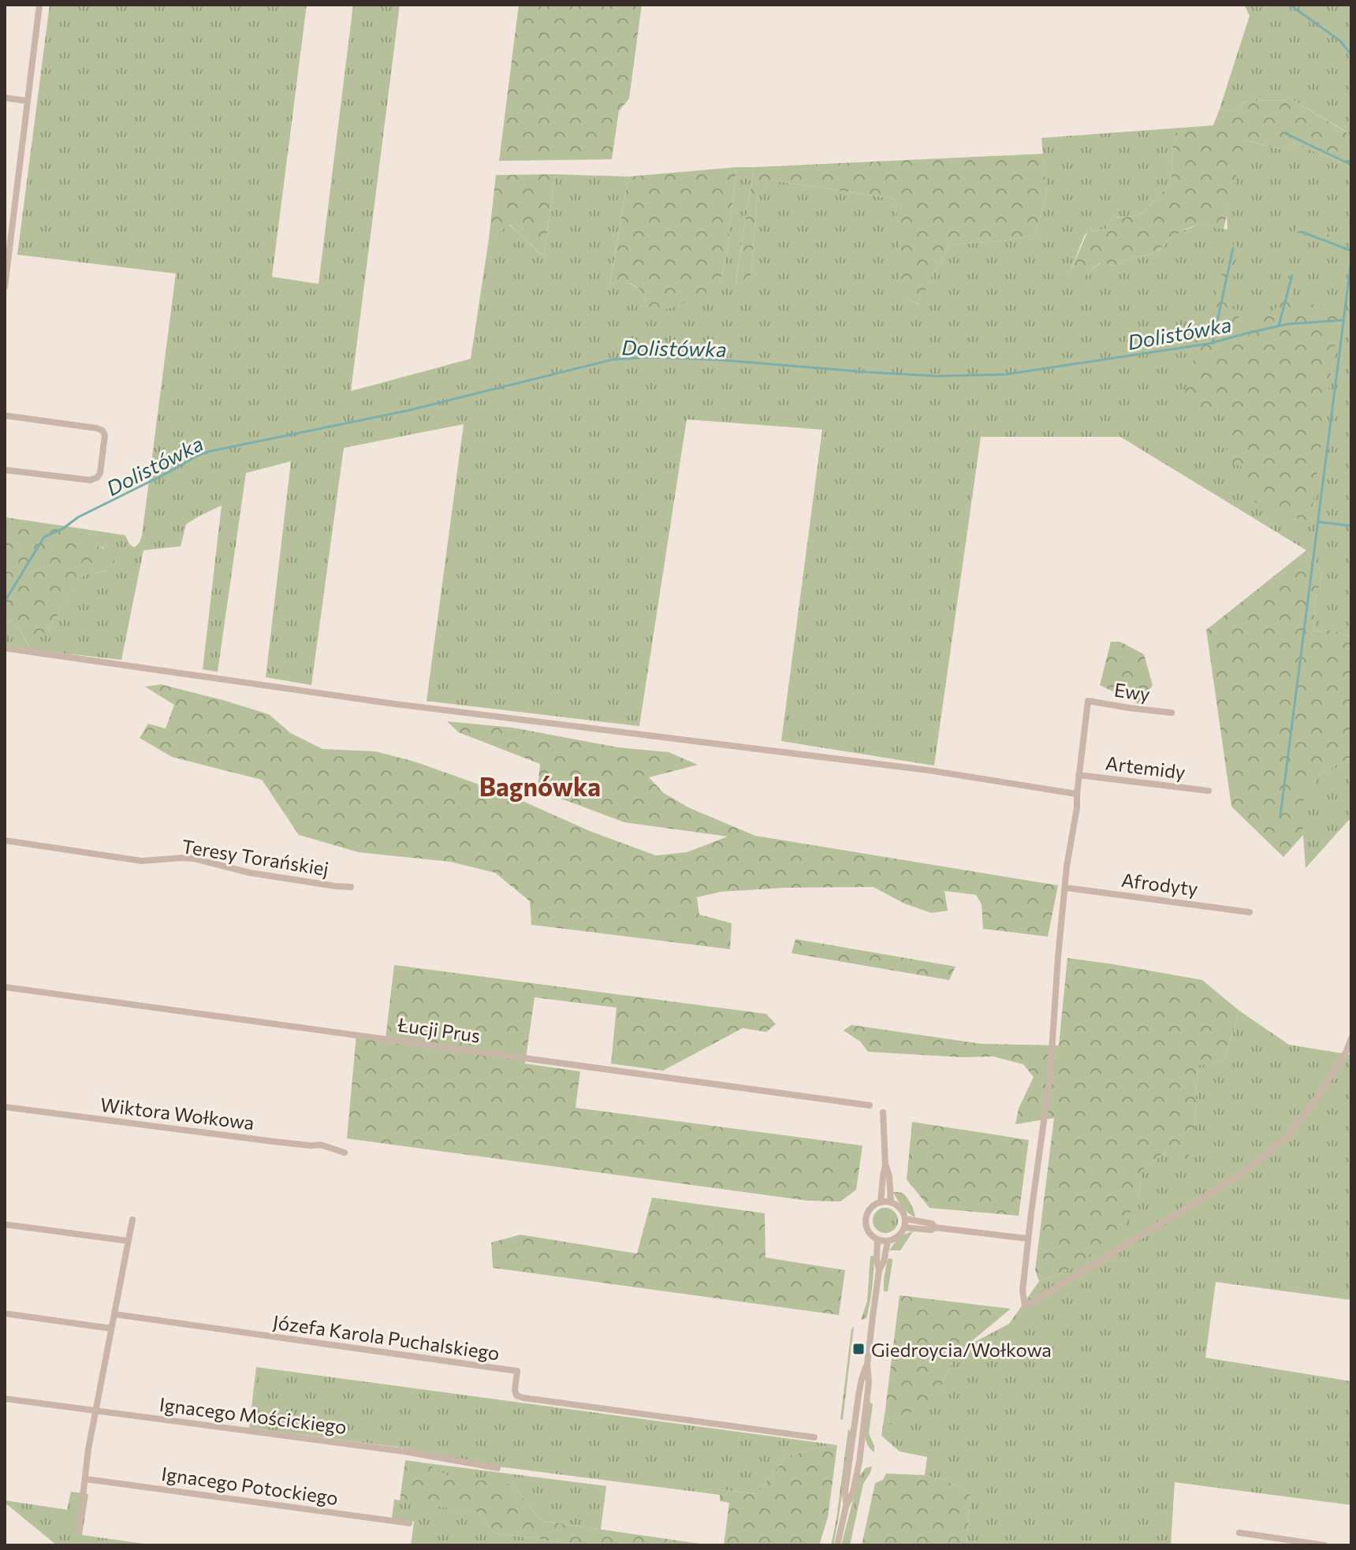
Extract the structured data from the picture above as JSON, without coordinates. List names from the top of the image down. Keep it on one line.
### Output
{"streets":{"street":["Ewy","Artemidy","Teresy Torańskiej","Afrodyty","Łucji Prus","Wiktora Wołkowa","Józefa Karola Puchalskiego","Ignacego Mościckiego","Ignacego Potockiego"]},"crossings":[["Ewy","Artemidy"]],"districts":["Bagnówka"],"water":["Dolistówka"],"places":{"transit":["Giedroycia/Wołkowa"]}}
